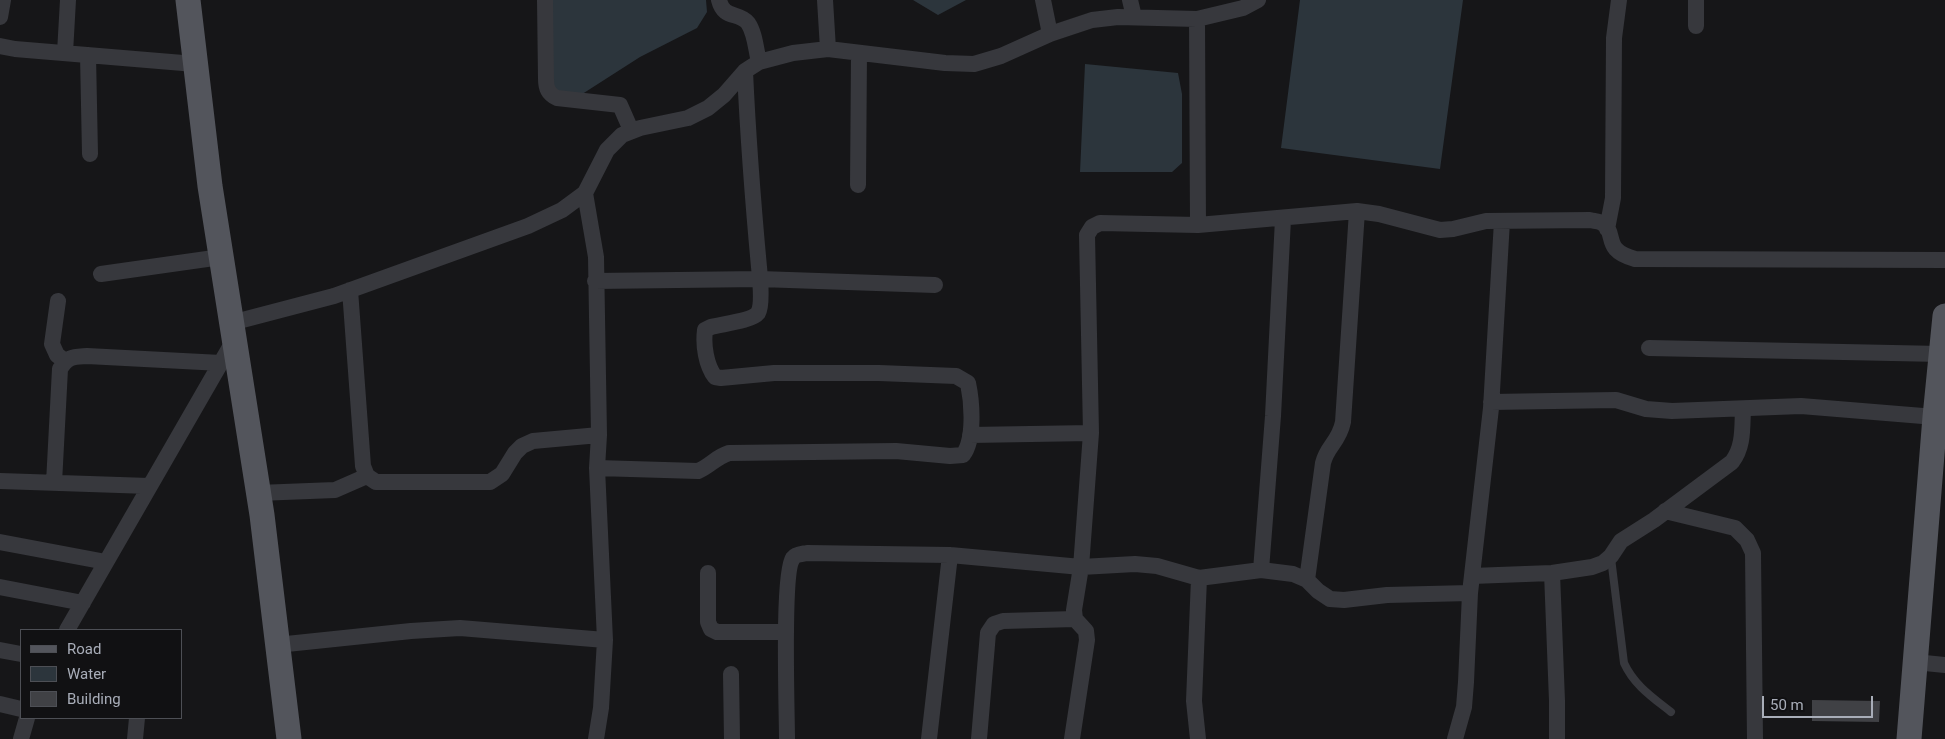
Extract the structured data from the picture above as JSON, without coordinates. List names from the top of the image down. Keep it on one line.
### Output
{"legend":["Road","Water","Building"],"scale_bar":"50 m"}
